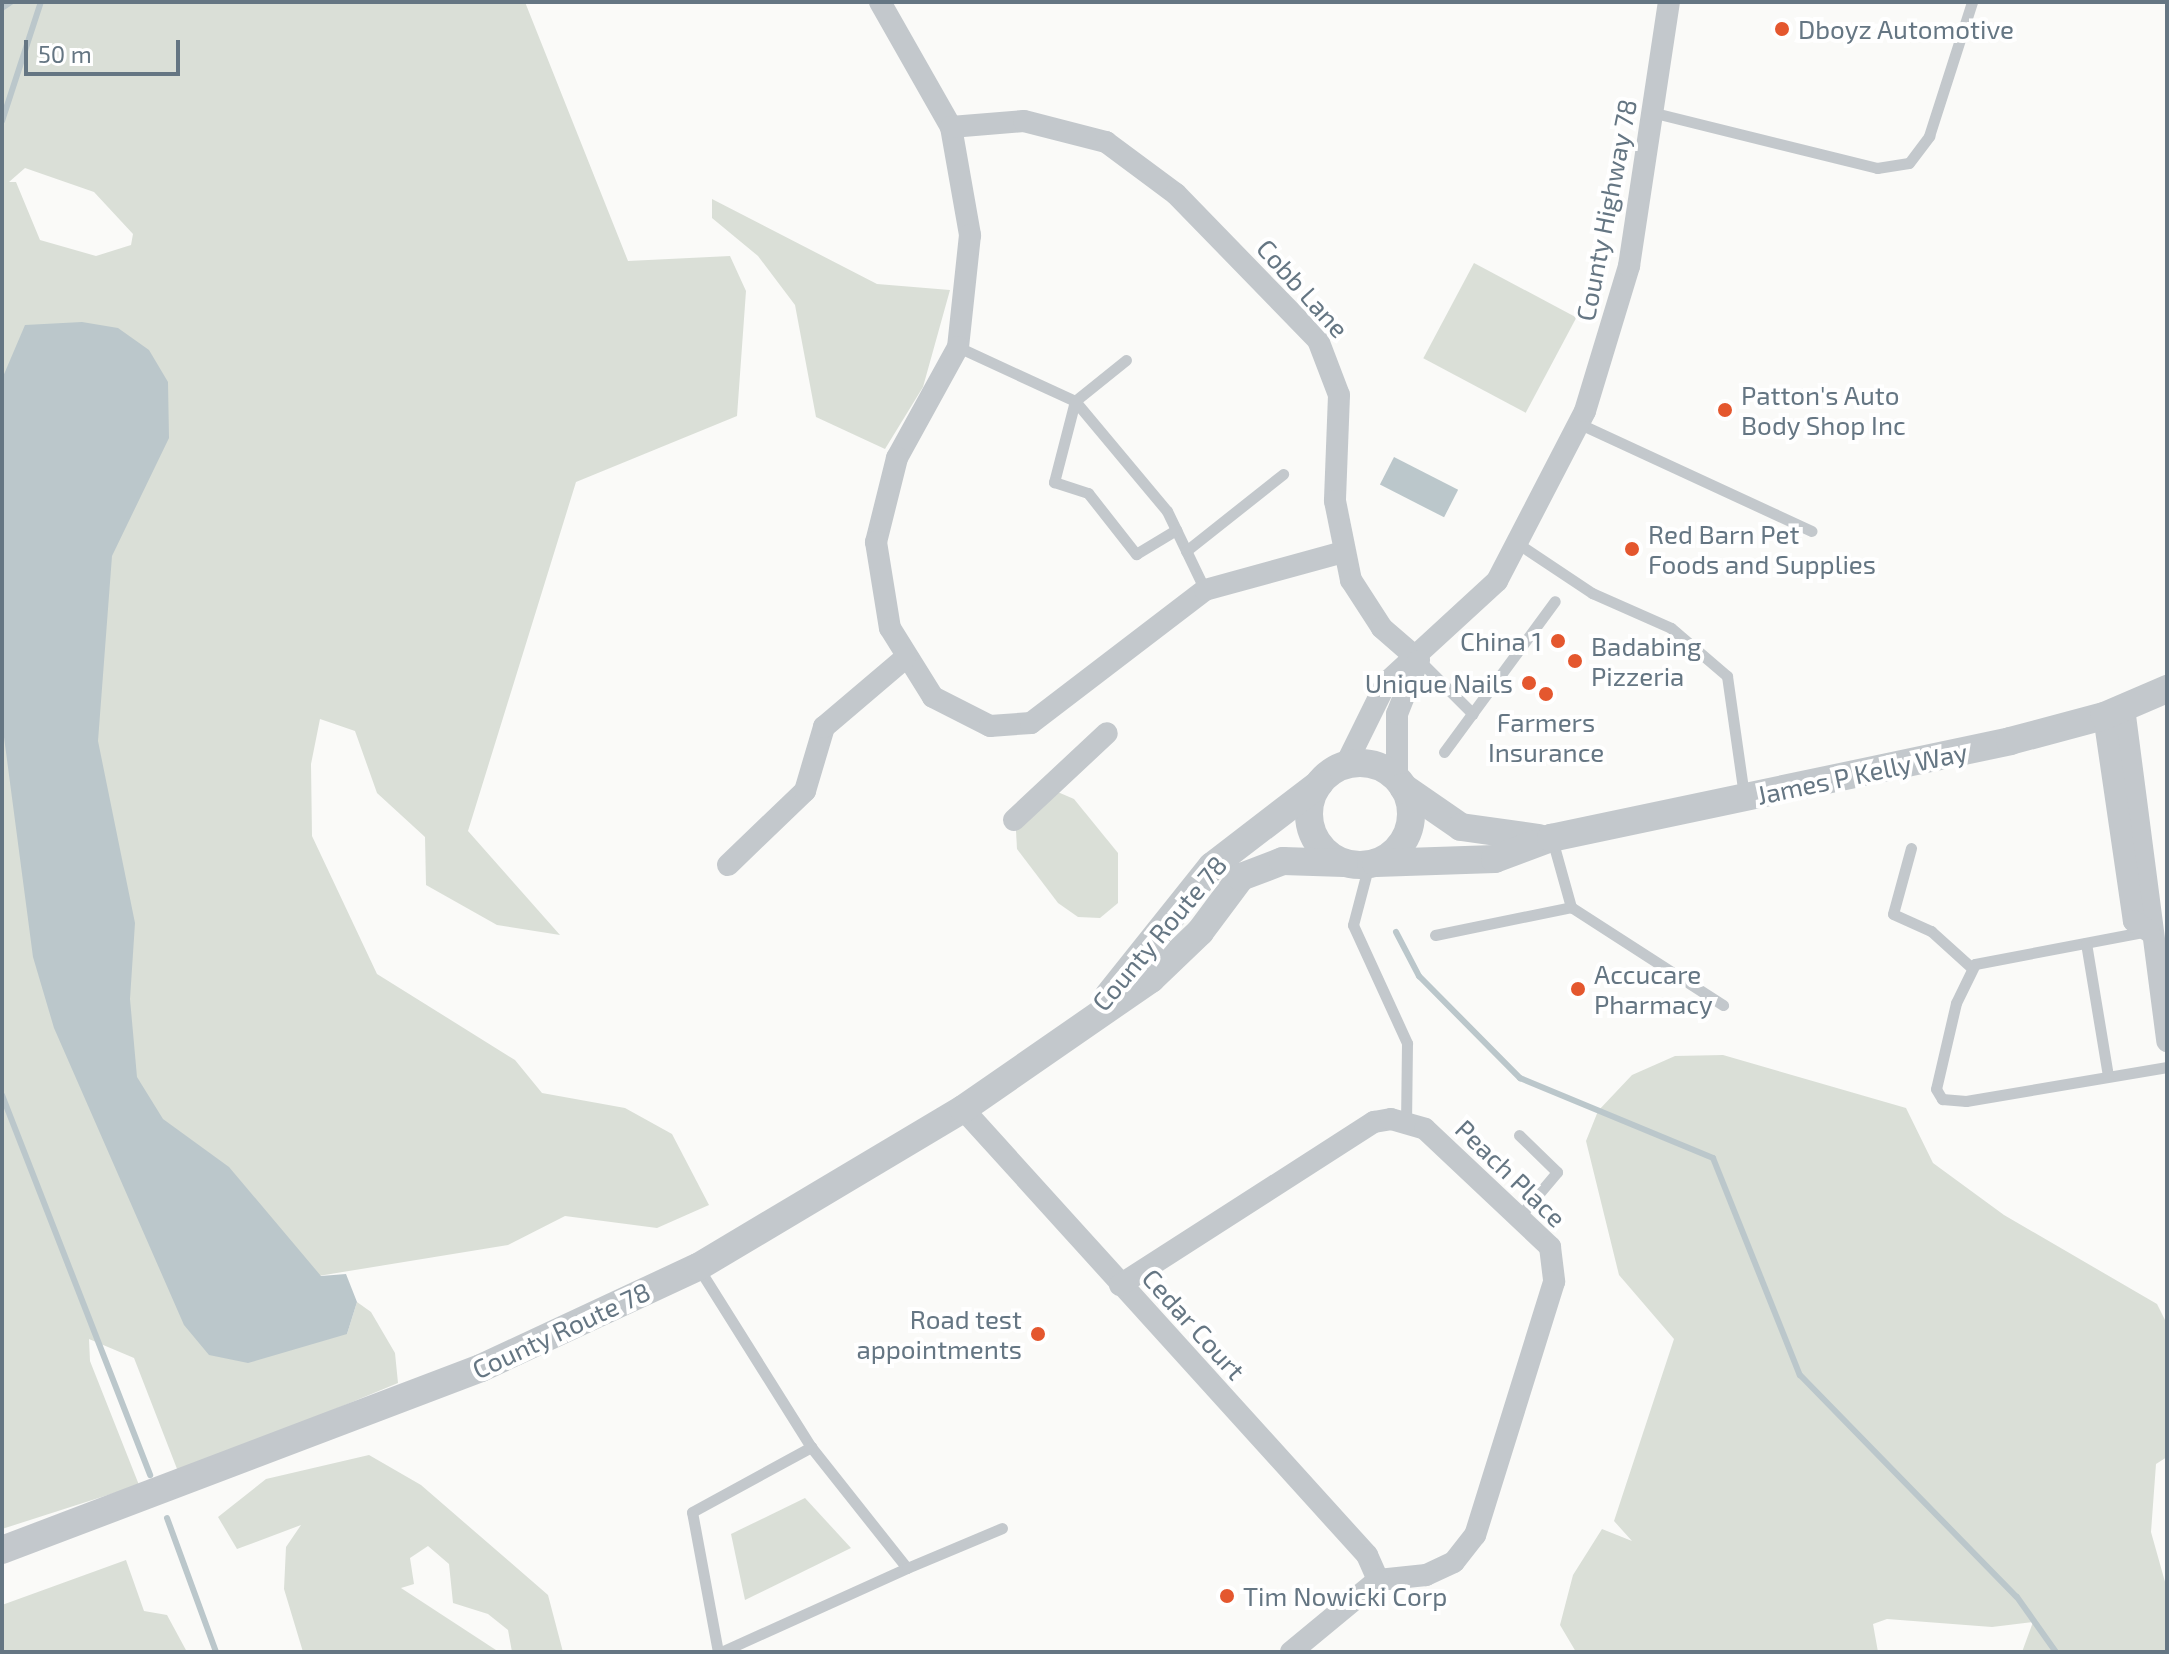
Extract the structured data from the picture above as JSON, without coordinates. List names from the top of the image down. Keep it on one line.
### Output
{"streets":{"street":["County Highway 78","Cobb Lane","James P Kelly Way","County Route 78","Peach Place","Cedar Court"]},"crossings":[["County Highway 78","Cobb Lane"],["County Highway 78","James P Kelly Way"],["County Highway 78","County Route 78"],["James P Kelly Way","County Route 78"],["County Route 78","Cedar Court"],["Peach Place","Cedar Court"]],"places":["Dboyz Automotive","Patton's Auto Body Shop Inc","Red Barn Pet Foods and Supplies","China 1","Badabing Pizzeria","Unique Nails","Farmers Insurance","Accucare Pharmacy","Road test appointments","Tim Nowicki Corp"],"scale_bar":"50 m"}
